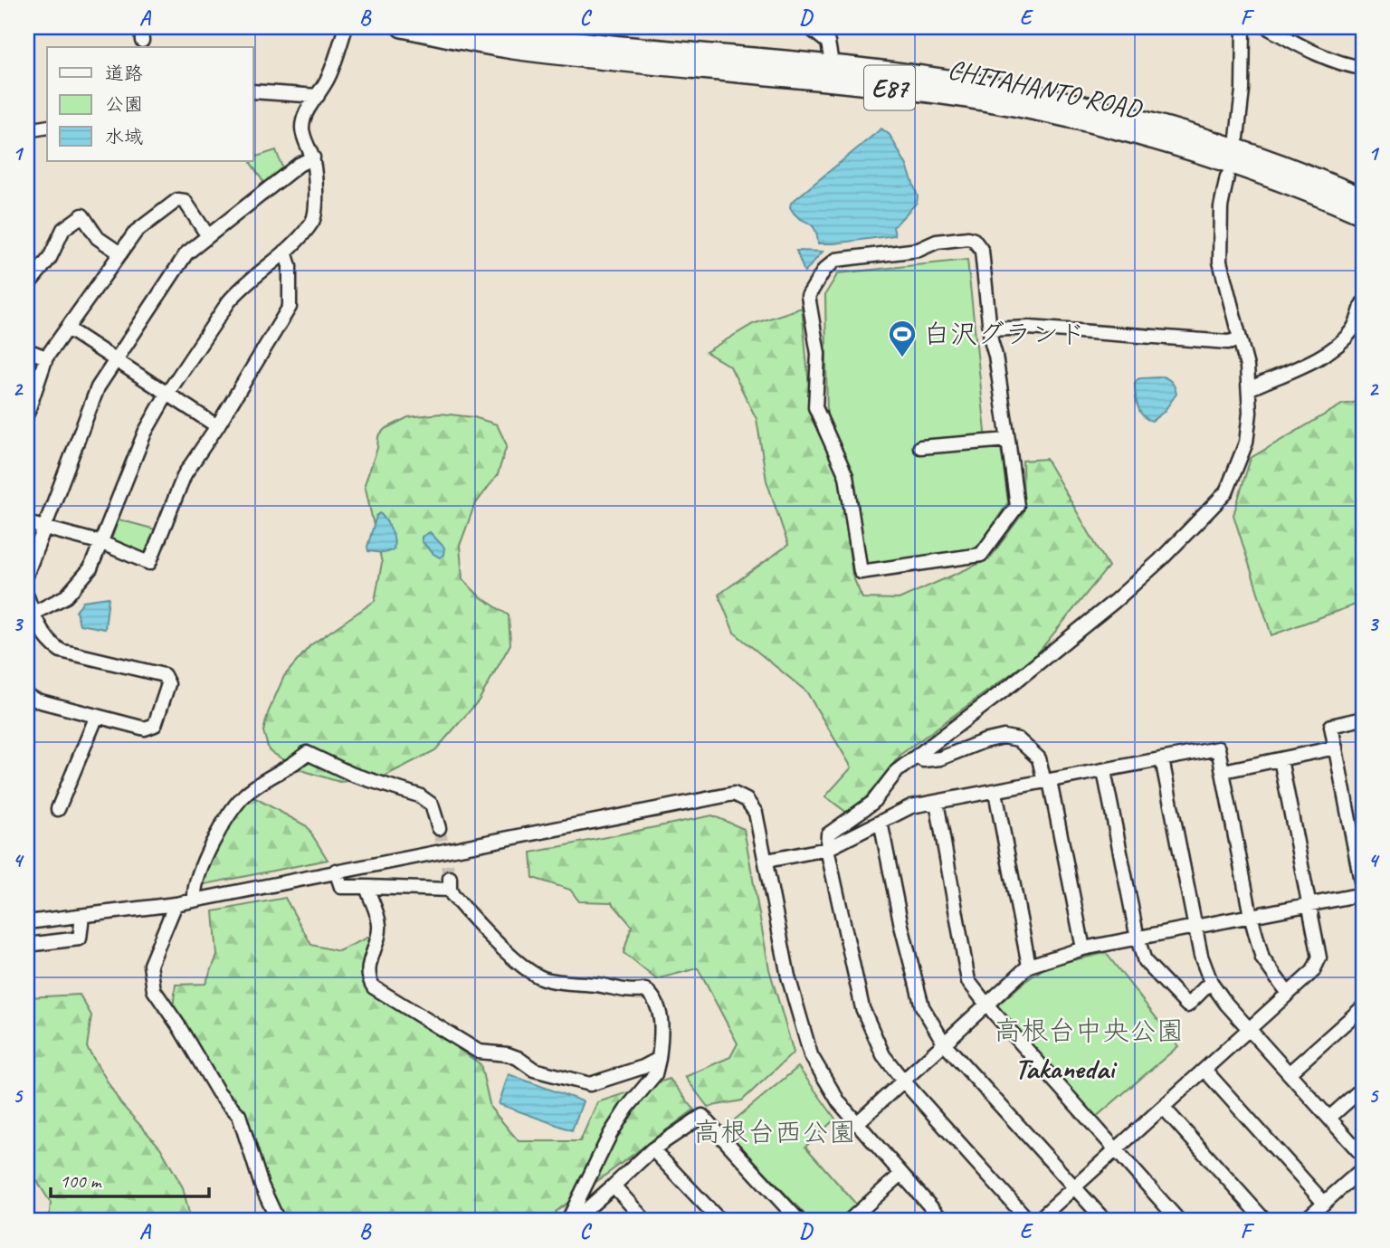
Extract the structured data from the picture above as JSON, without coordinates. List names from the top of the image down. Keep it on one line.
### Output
{"streets":{"highway":["E87","CHITAHANTO ROAD"]},"districts":["Takanedai"],"parks":["高根台中央公園","高根台西公園"],"places":{"sports":["白沢グランド"]},"legend":["道路","公園","水域"],"scale_bar":"100 m","grid":{"columns":["A","B","C","D","E","F"],"rows":["1","2","3","4","5"]}}
